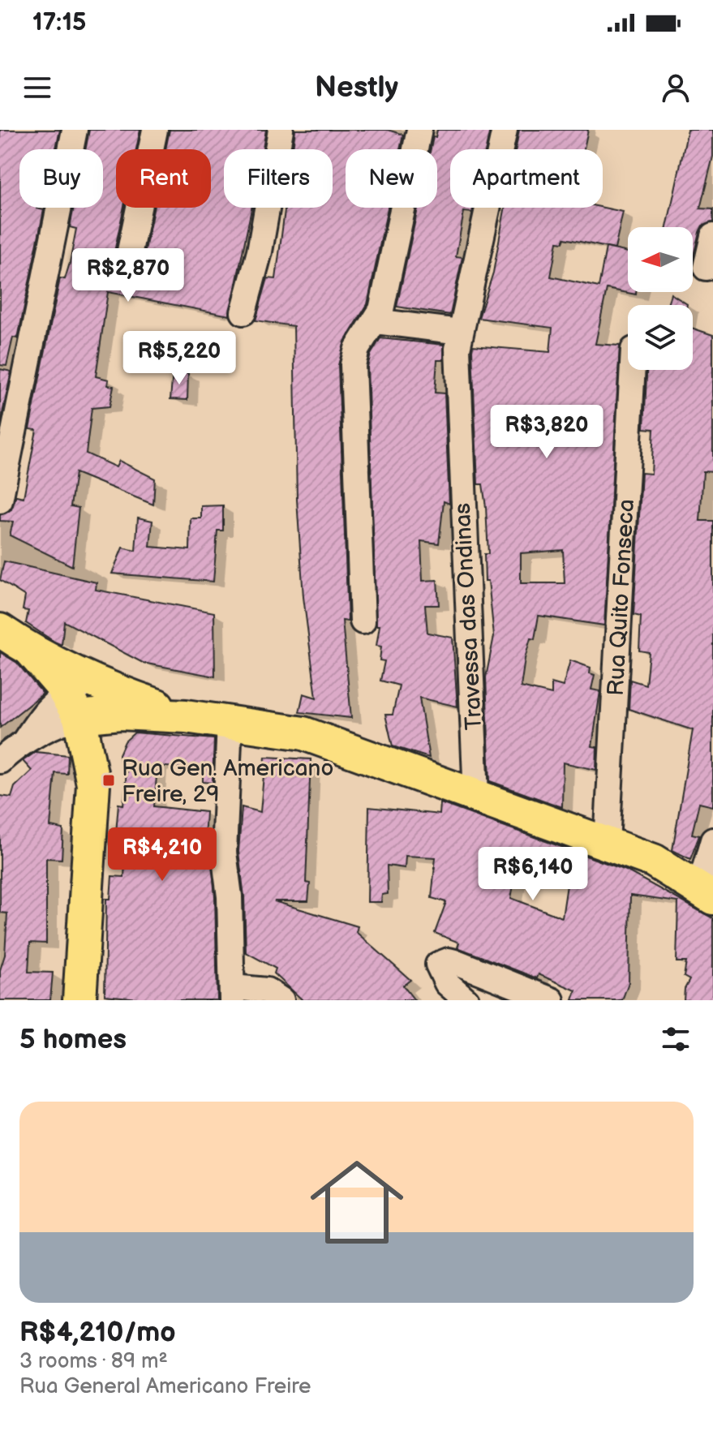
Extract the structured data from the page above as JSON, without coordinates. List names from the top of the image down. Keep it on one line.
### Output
{"streets":{"street":["Rua Quito Fonseca","Travessa das Ondinas"]},"places":{"transit":["Rua Gen. Americano Freire, 29"]},"north":"left","page":{"status":"17:15","header":"Nestly","chip":["Buy","Rent","Filters","New","Apartment"],"price":["R$2,870","R$5,220","R$3,820","R$4,210","R$6,140"],"heading":"5 homes","list":[{"name":"R$4,210/mo","note":"3 rooms · 89 m² · Rua General Americano Freire"}]}}
